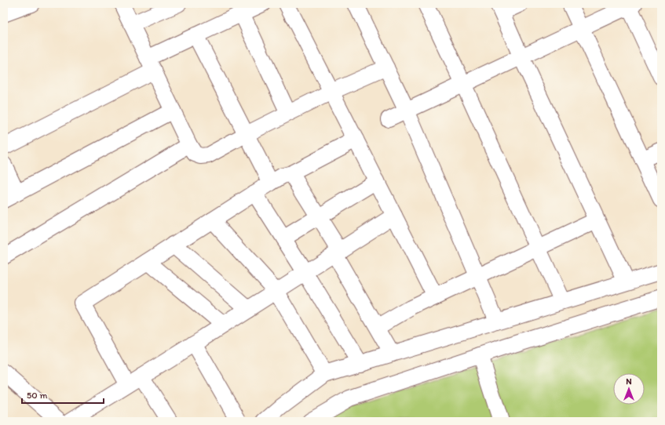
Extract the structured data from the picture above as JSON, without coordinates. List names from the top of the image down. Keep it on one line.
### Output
{"scale_bar":"50 m","north":"top"}
